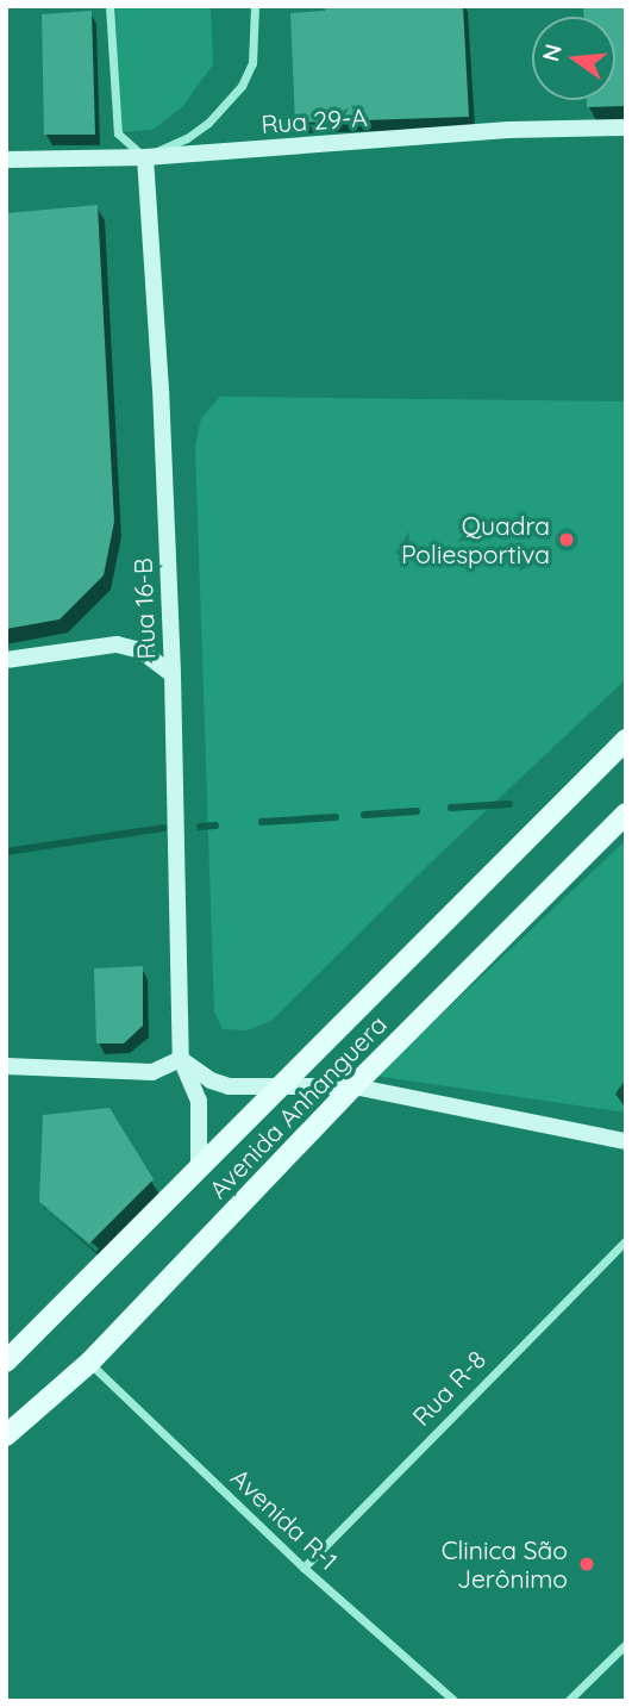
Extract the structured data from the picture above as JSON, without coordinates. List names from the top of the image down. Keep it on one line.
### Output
{"streets":{"main road":["Avenida Anhanguera"],"street":["Rua 29-A","Rua 16-B","Rua R-8","Avenida R-1"]},"crossings":[["Rua 29-A","Rua 16-B"],["Rua 16-B","Avenida Anhanguera"],["Avenida Anhanguera","Avenida R-1"],["Rua R-8","Avenida R-1"]],"places":["Quadra Poliesportiva","Clinica São Jerônimo"],"north":"left"}
